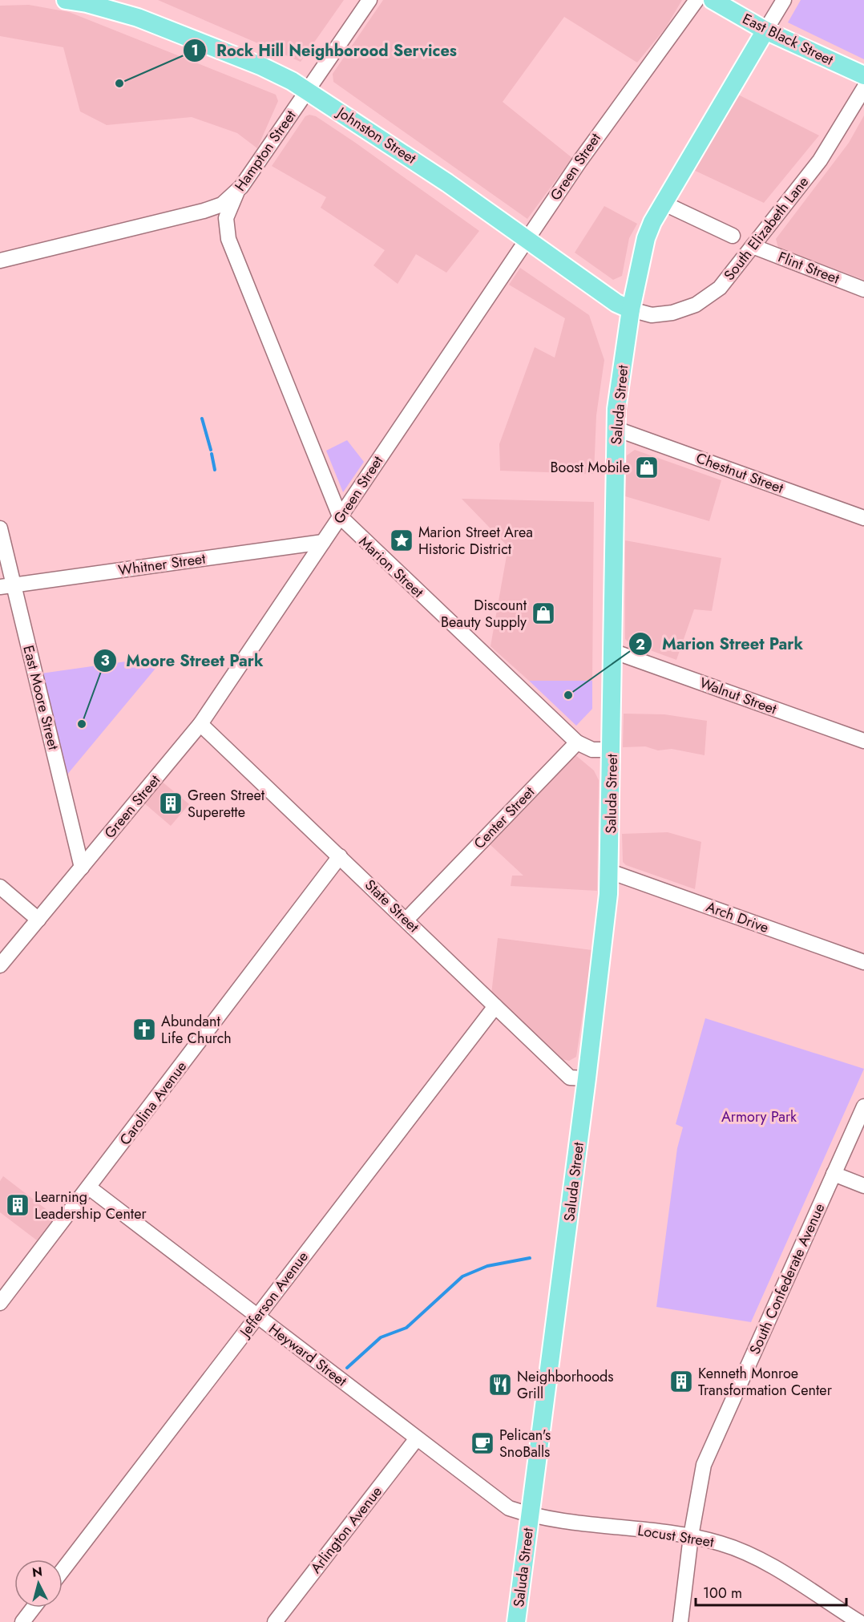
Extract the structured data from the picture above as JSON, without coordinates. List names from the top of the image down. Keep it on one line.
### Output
{"streets":{"main road":["East Black Street","Johnston Street","Saluda Street"],"street":["Hampton Street","Green Street","South Elizabeth Lane","Flint Street","Chestnut Street","Whitner Street","Marion Street","Walnut Street","East Moore Street","Center Street","State Street","Arch Drive","Carolina Avenue","South Confederate Avenue","Jefferson Avenue","Heyward Street","Arlington Avenue","Locust Street"]},"crossings":[["East Black Street","Saluda Street"],["Johnston Street","Hampton Street"],["Johnston Street","Green Street"],["Johnston Street","South Elizabeth Lane"],["Johnston Street","Saluda Street"],["Hampton Street","Marion Street"],["Green Street","Whitner Street"],["Green Street","Marion Street"],["Green Street","East Moore Street"],["Green Street","State Street"],["South Elizabeth Lane","Flint Street"],["South Elizabeth Lane","Saluda Street"],["Saluda Street","Chestnut Street"],["Saluda Street","Walnut Street"],["Saluda Street","State Street"],["Saluda Street","Arch Drive"],["Saluda Street","Heyward Street"],["Saluda Street","Locust Street"],["Whitner Street","East Moore Street"],["Marion Street","Center Street"],["Center Street","State Street"],["State Street","Carolina Avenue"],["State Street","Jefferson Avenue"],["Carolina Avenue","Heyward Street"],["South Confederate Avenue","Locust Street"],["Jefferson Avenue","Heyward Street"],["Heyward Street","Arlington Avenue"],["Heyward Street","Locust Street"]],"parks":["Armory Park"],"places":{"other":["Rock Hill Neighborood Services","Marion Street Park","Moore Street Park"],"shop":["Boost Mobile","Discount Beauty Supply"],"place":["Marion Street Area Historic District"],"building":["Green Street Superette","Learning Leadership Center","Kenneth Monroe Transformation Center"],"church":["Abundant Life Church"],"restaurant":["Neighborhoods Grill"],"cafe":["Pelican's SnoBalls"]},"scale_bar":"100 m","north":"top"}
